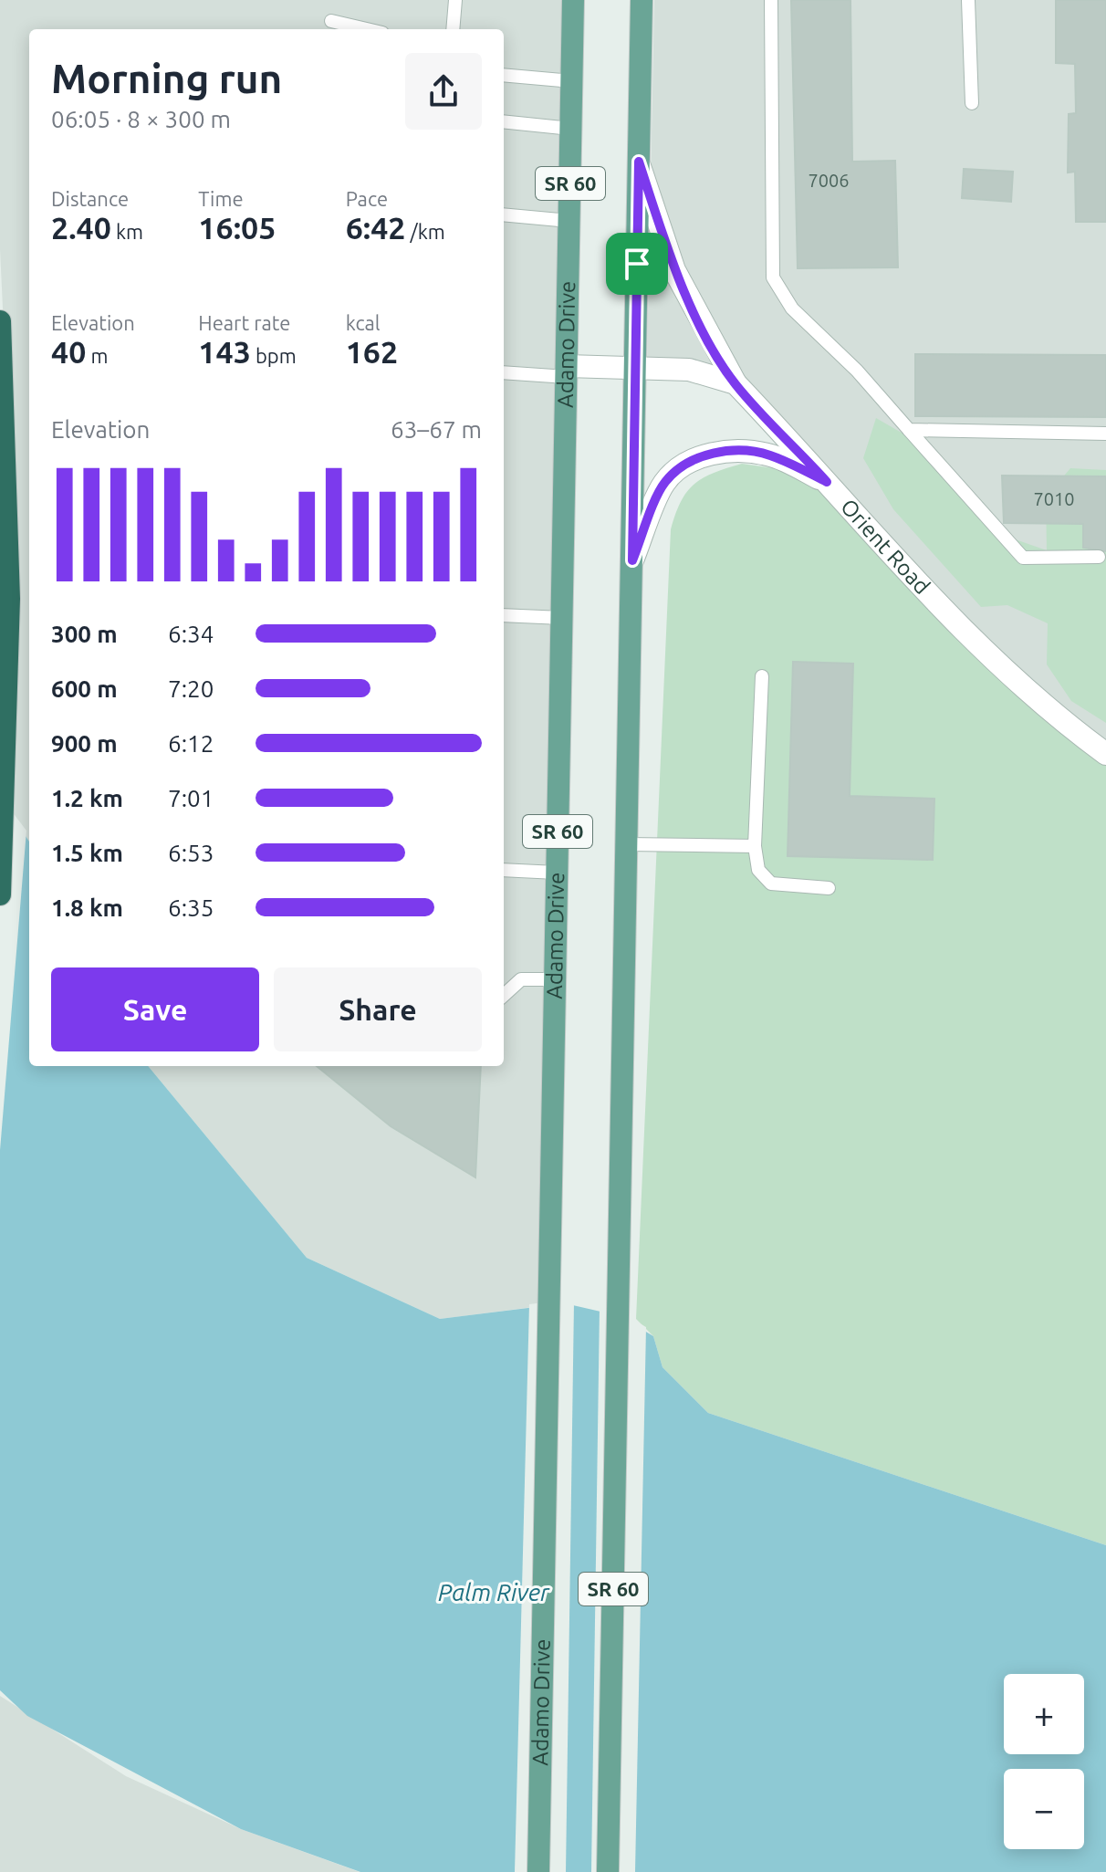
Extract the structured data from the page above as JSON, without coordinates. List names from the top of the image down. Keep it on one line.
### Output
{"streets":{"main road":["SR 60","Adamo Drive"],"street":["Orient Road"]},"crossings":[["SR 60","Orient Road"]],"water":["Palm River"],"house_numbers":["7006","7010"],"page":{"heading":["Morning run","06:05 · 8 × 300 m"],"stats":[["Distance","2.40 km"],["Time","16:05"],["Pace","6:42 /km"],["Elevation","40 m"],["Heart rate","143 bpm"],["kcal","162"]],"chart":["Elevation","63–67 m"],"list":[{"name":"300 m","note":"6:34"},{"name":"600 m","note":"7:20"},{"name":"900 m","note":"6:12"},{"name":"1.2 km","note":"7:01"},{"name":"1.5 km","note":"6:53"},{"name":"1.8 km","note":"6:35"}],"buttons":["Save","Share"],"map_buttons":["+","−"]}}
